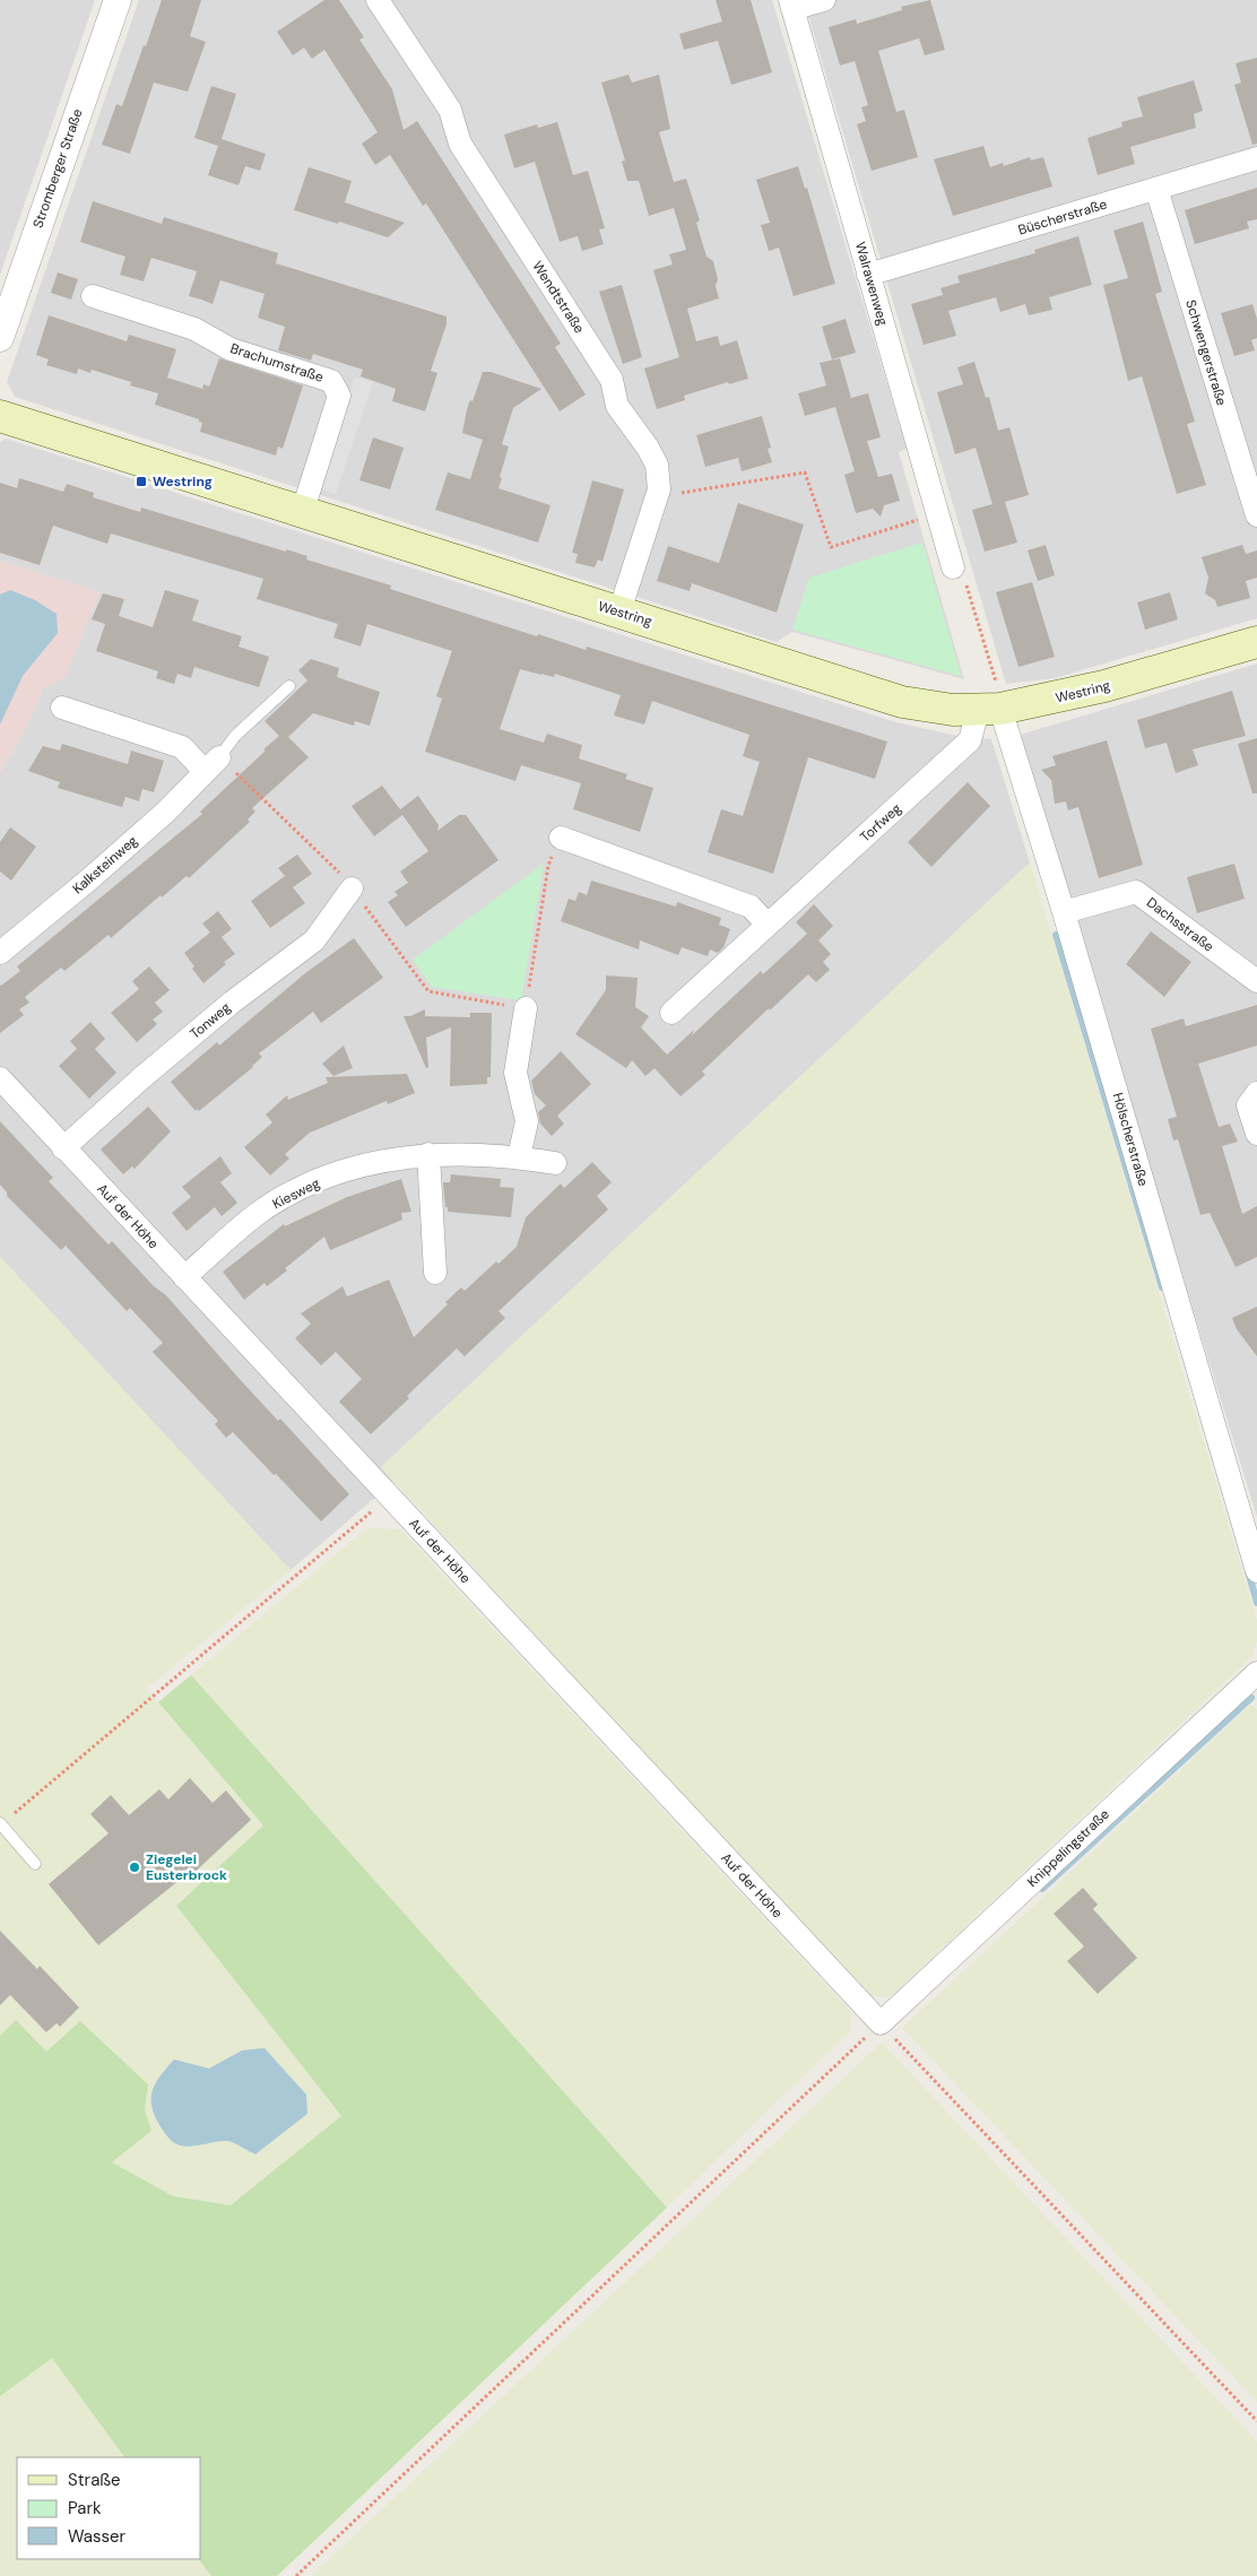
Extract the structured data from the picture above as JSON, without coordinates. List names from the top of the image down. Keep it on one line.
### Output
{"streets":{"main road":["Westring"],"street":["Stromberger Straße","Büscherstraße","Walrawenweg","Wendtstraße","Schwengerstraße","Brachumstraße","Torfweg","Kalksteinweg","Dachsstraße","Tonweg","Hölscherstraße","Kiesweg","Auf der Höhe","Knippelingstraße"]},"crossings":[["Büscherstraße","Walrawenweg"],["Büscherstraße","Schwengerstraße"],["Wendtstraße","Westring"],["Brachumstraße","Westring"],["Westring","Torfweg"],["Westring","Hölscherstraße"],["Torfweg","Hölscherstraße"],["Dachsstraße","Hölscherstraße"],["Tonweg","Auf der Höhe"],["Kiesweg","Auf der Höhe"],["Auf der Höhe","Knippelingstraße"]],"places":{"transit":["Westring"],"other":["Ziegelei Eusterbrock"]},"legend":["Straße","Park","Wasser"]}
